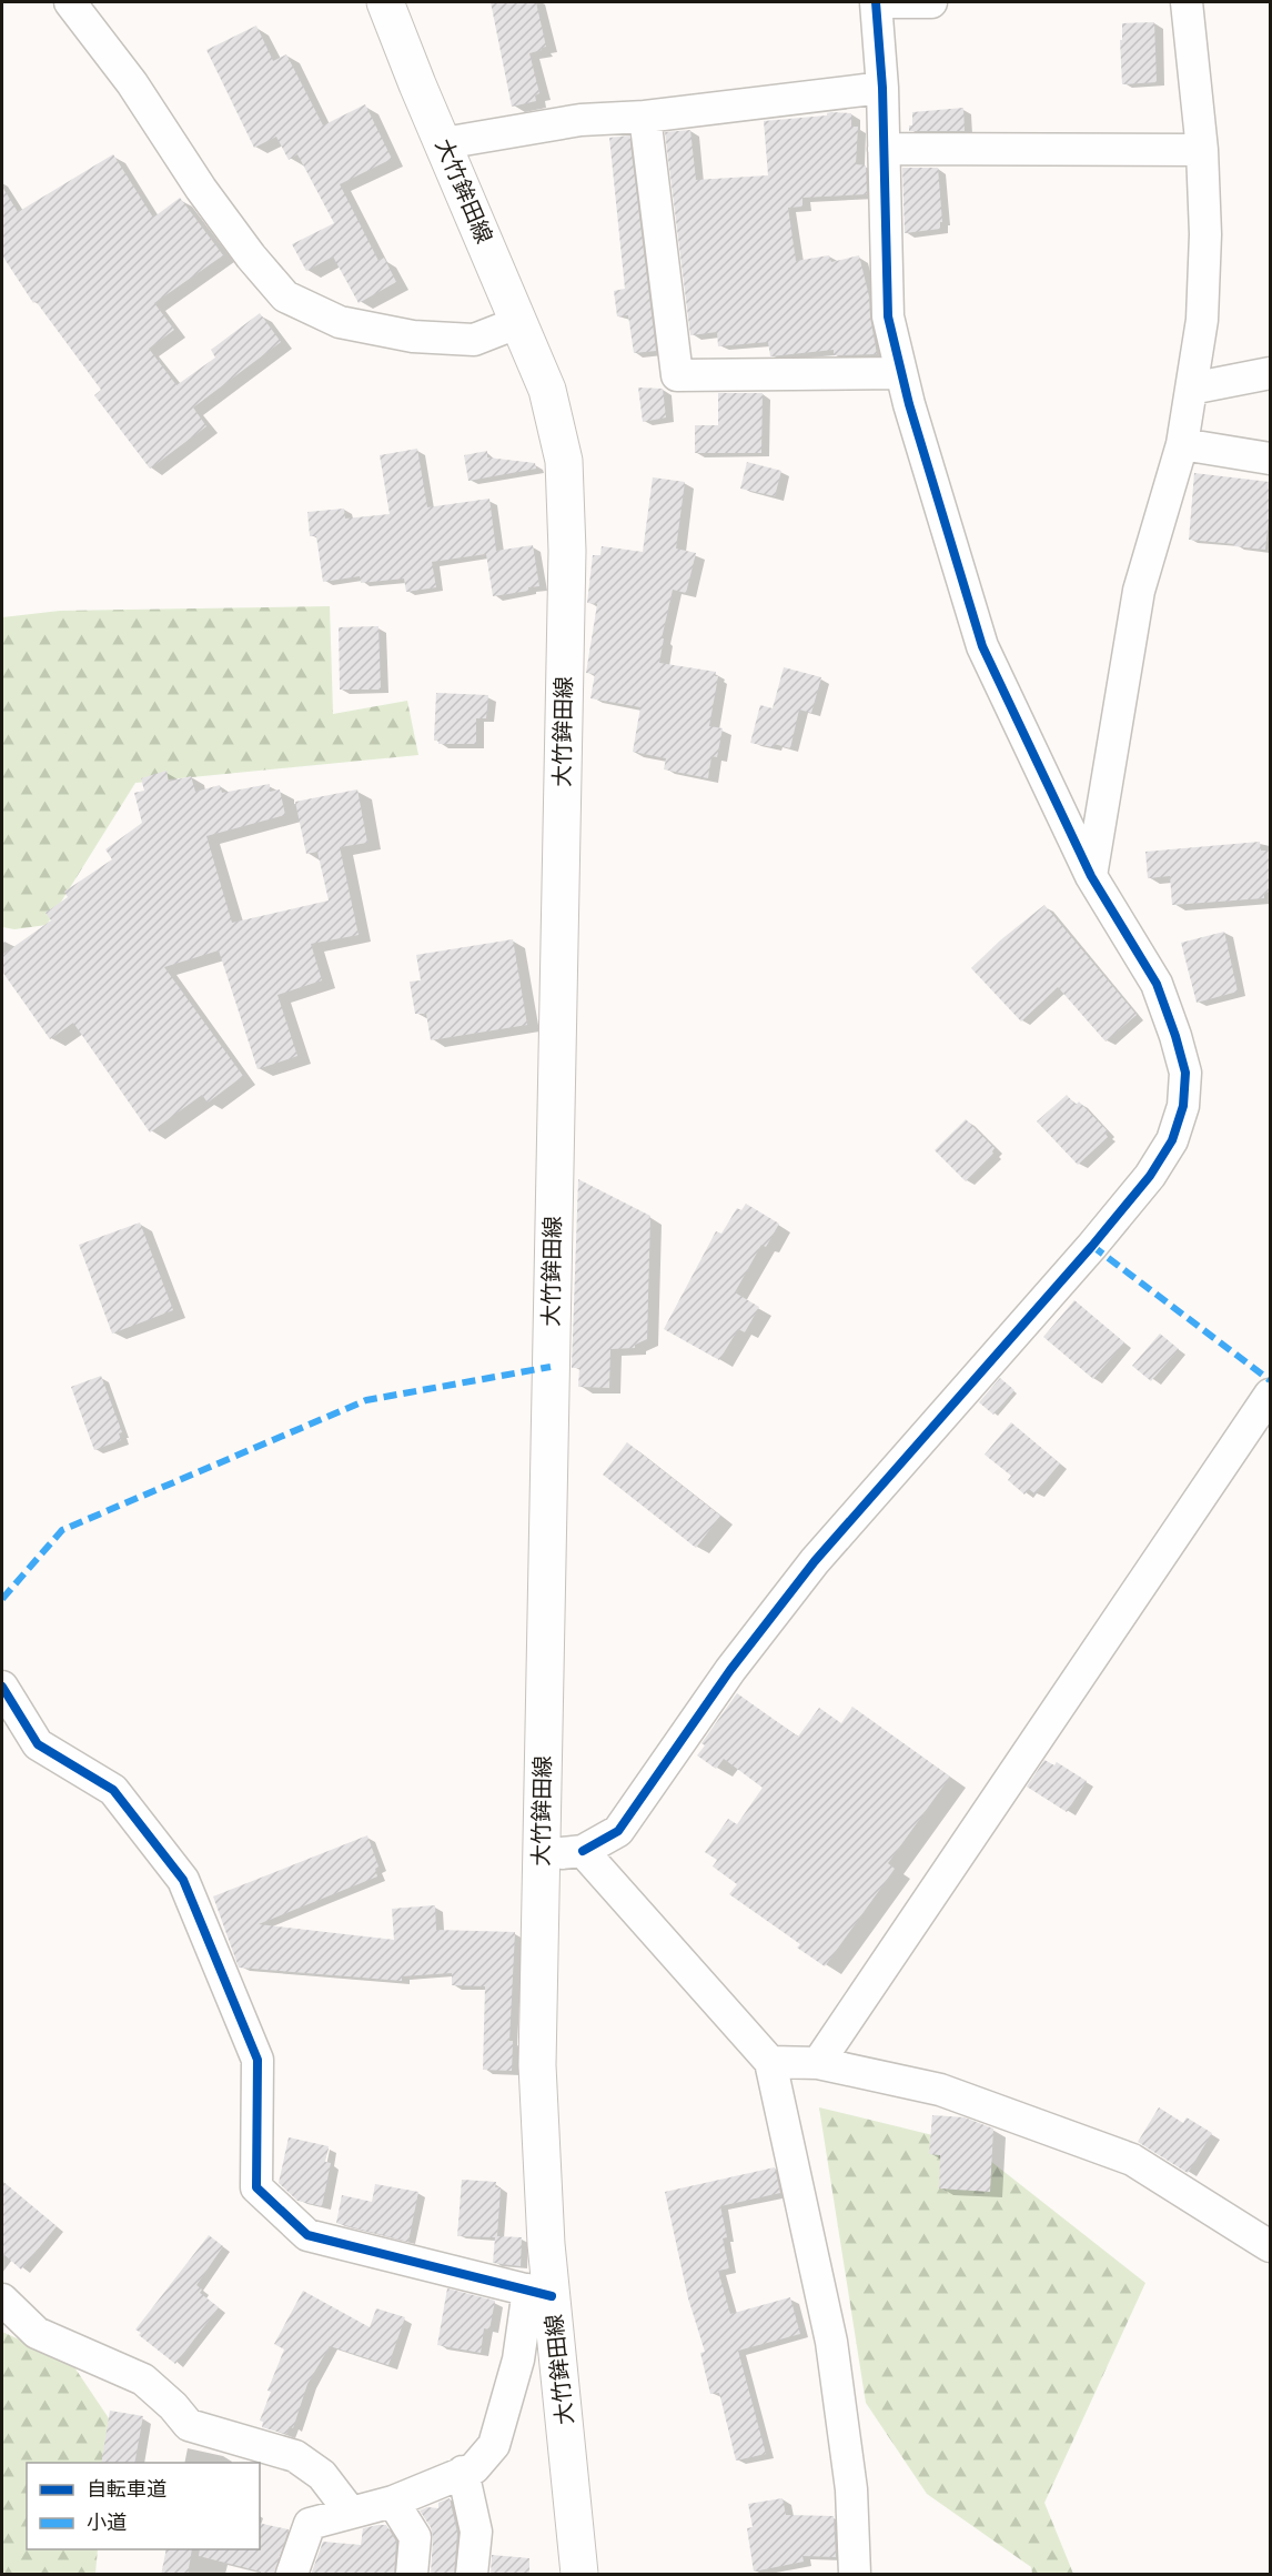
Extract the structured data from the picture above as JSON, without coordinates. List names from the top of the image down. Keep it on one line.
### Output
{"streets":{"main road":["大竹鉾田線"]},"legend":["自転車道","小道"]}
